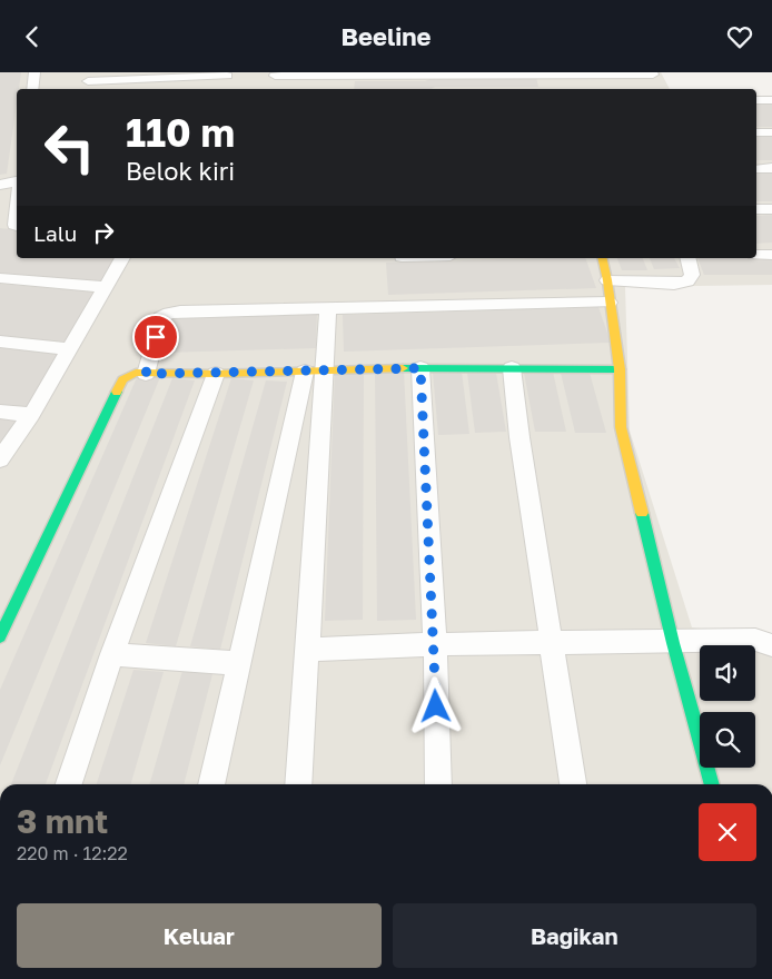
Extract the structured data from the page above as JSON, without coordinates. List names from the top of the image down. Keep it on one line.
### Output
{"page":{"header":"Beeline","turn":["110 m","Belok kiri"],"then":"Lalu","heading":["3 mnt","220 m · 12:22"],"buttons":["Keluar","Bagikan"]}}
